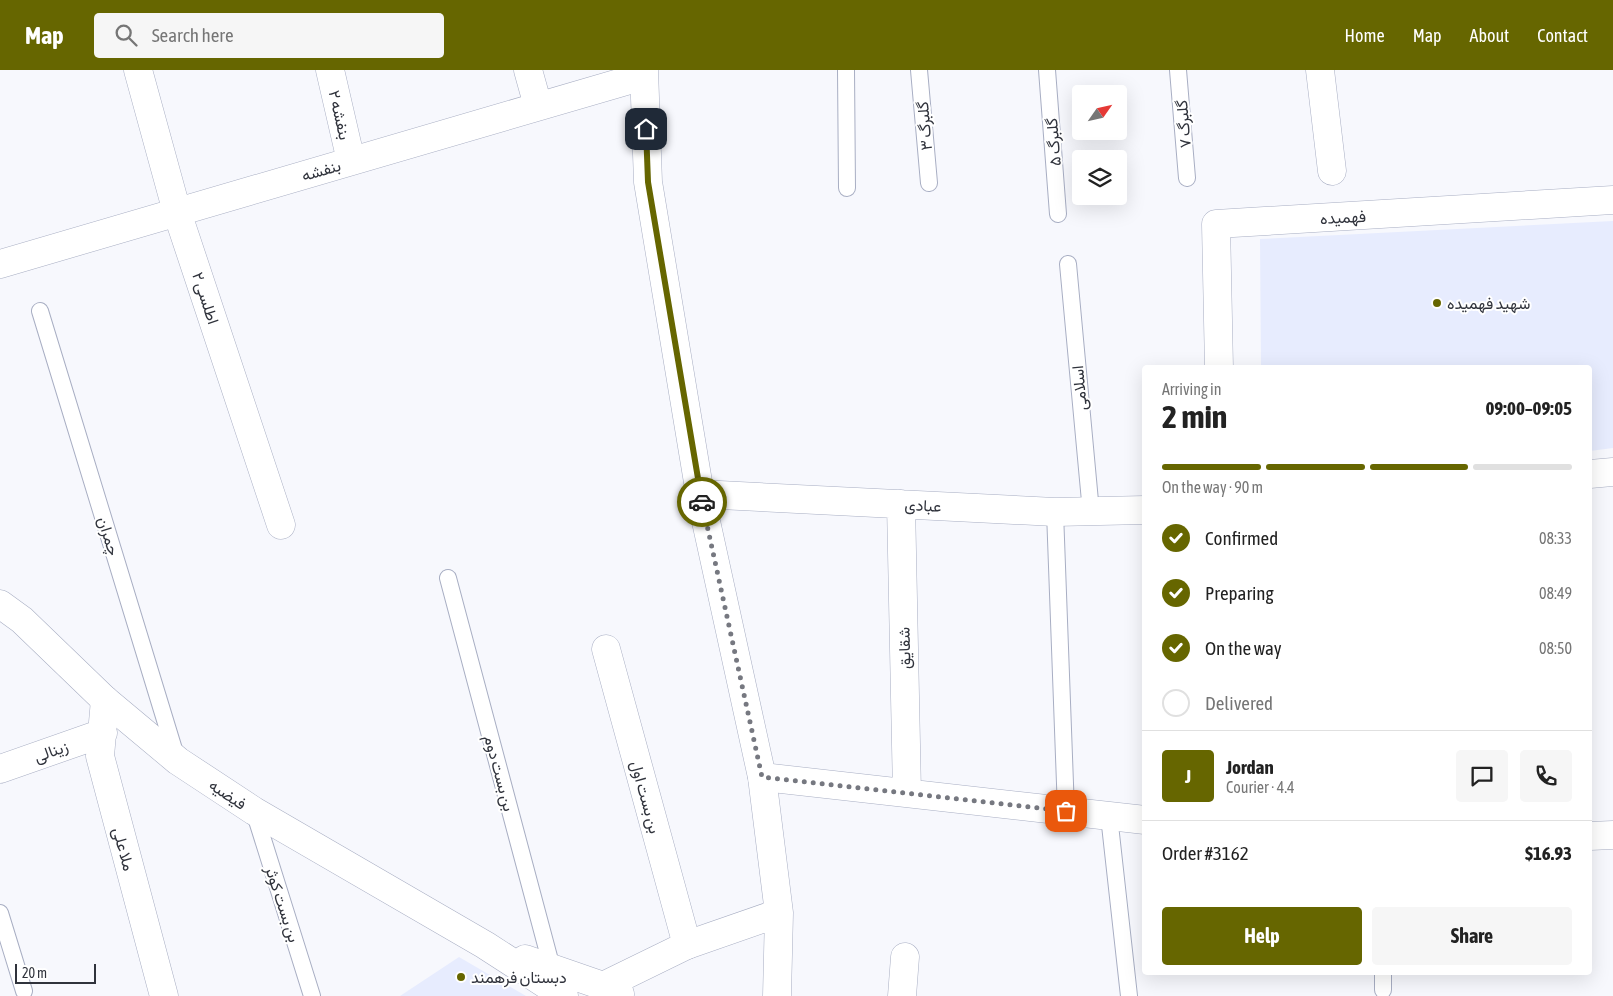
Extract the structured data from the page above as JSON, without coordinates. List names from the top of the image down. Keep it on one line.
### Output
{"streets":{"street":["بنفشه ۲","بنفشه","فهمیده","اطلسی ۲","عبادی","شقایق","زینالی","فیضیه","بن بست اول","ملا علی"],"lane":["گلبرگ ۷","گلبرگ ۳","گلبرگ ۵","اسلامی","چمران","بن بست دوم","بن بست کوثر"]},"crossings":[["بنفشه ۲","بنفشه"],["بنفشه","اطلسی ۲"],["اسلامی","عبادی"],["عبادی","شقایق"],["چمران","فیضیه"],["زینالی","ملا علی"],["بن بست دوم","فیضیه"],["فیضیه","ملا علی"],["فیضیه","بن بست کوثر"]],"places":["شهید فهمیده","دبستان فرهمند"],"scale_bar":"20 m","north":"top right","page":{"header":"Map","search":"Search here","nav":["Home","Map","About","Contact"],"heading":["2 min","Arriving in","09:00–09:05"],"panel":["Jordan","Courier · 4.4","Order #3162","$16.93"],"bar":"On the way · 90 m","list":[["Confirmed","08:33"],["Preparing","08:49"],["On the way","08:50"],"Delivered"],"round":"J","buttons":["Help","Share"],"scale":"20 m"}}
